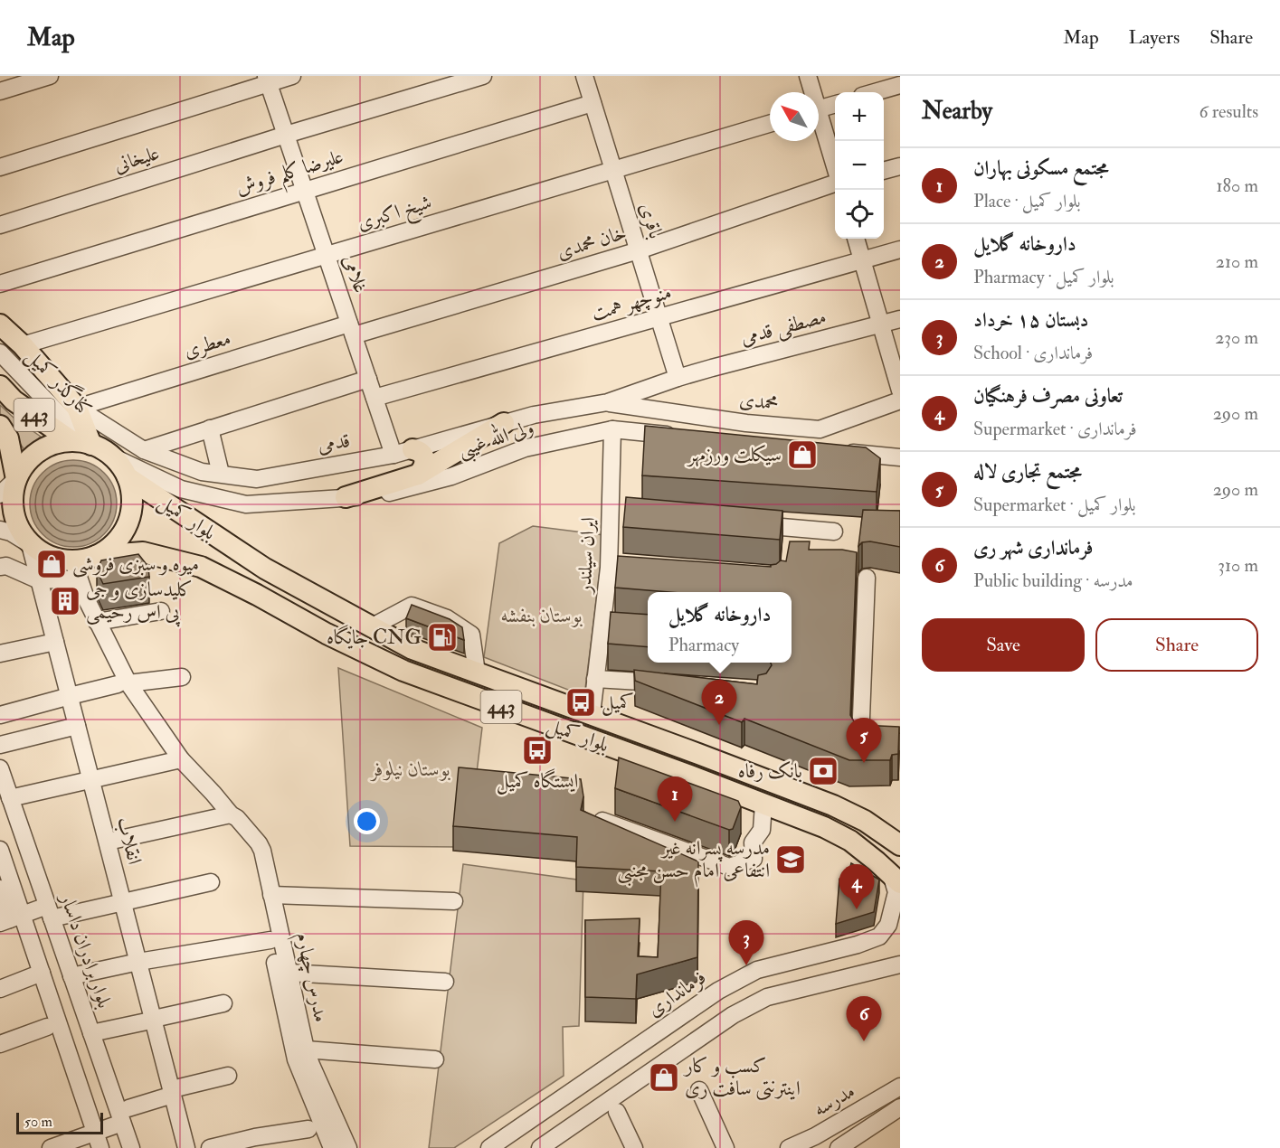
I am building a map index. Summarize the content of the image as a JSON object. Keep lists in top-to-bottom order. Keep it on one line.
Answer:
{"streets":{"main road":["443","بلوار کمیل"],"street":["علیخانی","علیرضا کلم فروش","شیخ اکبری","باقری","خان محمدی","غلامی","منوچهر همت","مصطفی قدمی","معطری","کنارگذر کمیل","محمدی","ولی الله غیبی","قدمی","ایران سیلندر","انقلاب","بلوار برادران داسار","مدرس چهارم","فرمانداری","مدرسه"]},"crossings":[["علیخانی","غلامی"],["علیرضا کلم فروش","باقری"],["علیرضا کلم فروش","غلامی"],["شیخ اکبری","باقری"],["شیخ اکبری","غلامی"],["باقری","خان محمدی"],["باقری","منوچهر همت"],["باقری","مصطفی قدمی"],["خان محمدی","غلامی"],["خان محمدی","معطری"],["غلامی","منوچهر همت"],["غلامی","معطری"],["غلامی","قدمی"],["مصطفی قدمی","محمدی"],["مصطفی قدمی","قدمی"],["معطری","قدمی"],["کنارگذر کمیل","443"],["کنارگذر کمیل","ولی الله غیبی"],["کنارگذر کمیل","بلوار کمیل"],["کنارگذر کمیل","انقلاب"],["کنارگذر کمیل","مدرس چهارم"],["محمدی","قدمی"],["443","ولی الله غیبی"],["443","بلوار کمیل"],["443","انقلاب"],["443","مدرس چهارم"],["ولی الله غیبی","بلوار کمیل"],["ولی الله غیبی","ایران سیلندر"],["ولی الله غیبی","انقلاب"],["ولی الله غیبی","مدرس چهارم"],["بلوار کمیل","ایران سیلندر"],["بلوار کمیل","انقلاب"],["بلوار کمیل","مدرس چهارم"],["بلوار کمیل","فرمانداری"],["انقلاب","مدرس چهارم"]],"parks":["بوستان بنفشه","بوستان نیلوفر"],"places":{"shop":["سیکلت ورزمهر","میوه و سبزی فروشی","کسب و کار اینترنتی سافت ری"],"building":["کلیدسازی و جی پی اس رحیمی"],"fuel station":["جایگاه CNG"],"bus stop":["کمیل","ایستگاه کمیل"],"bank":["بانک رفاه"],"school or university":["مدرسه پسرانه غیر انتفاعی امام حسن مجنبی"]},"scale_bar":"50 m","north":"top left","page":{"header":"Map","nav":["Map","Layers","Share"],"heading":["Nearby","6 results"],"map_buttons":["+","−"],"list":[{"mark":"1","name":"مجتمع مسکونی بهاران","note":"Place · بلوار کمیل","value":"180 m"},{"mark":"2","name":"داروخانه گلایل","note":"Pharmacy · بلوار کمیل","value":"210 m"},{"mark":"3","name":"دبستان ۱۵ خرداد","note":"School · فرمانداری","value":"230 m"},{"mark":"4","name":"تعاونی مصرف فرهنگیان","note":"Supermarket · فرمانداری","value":"290 m"},{"mark":"5","name":"مجتمع تجاری لاله","note":"Supermarket · بلوار کمیل","value":"290 m"},{"mark":"6","name":"فرمانداری شهر ری","note":"Public building · مدرسه","value":"310 m"}],"popup":["داروخانه گلایل","Pharmacy"],"buttons":["Save","Share"],"pins":["2","5","1","4","3","6"],"scale":"50 m"}}
